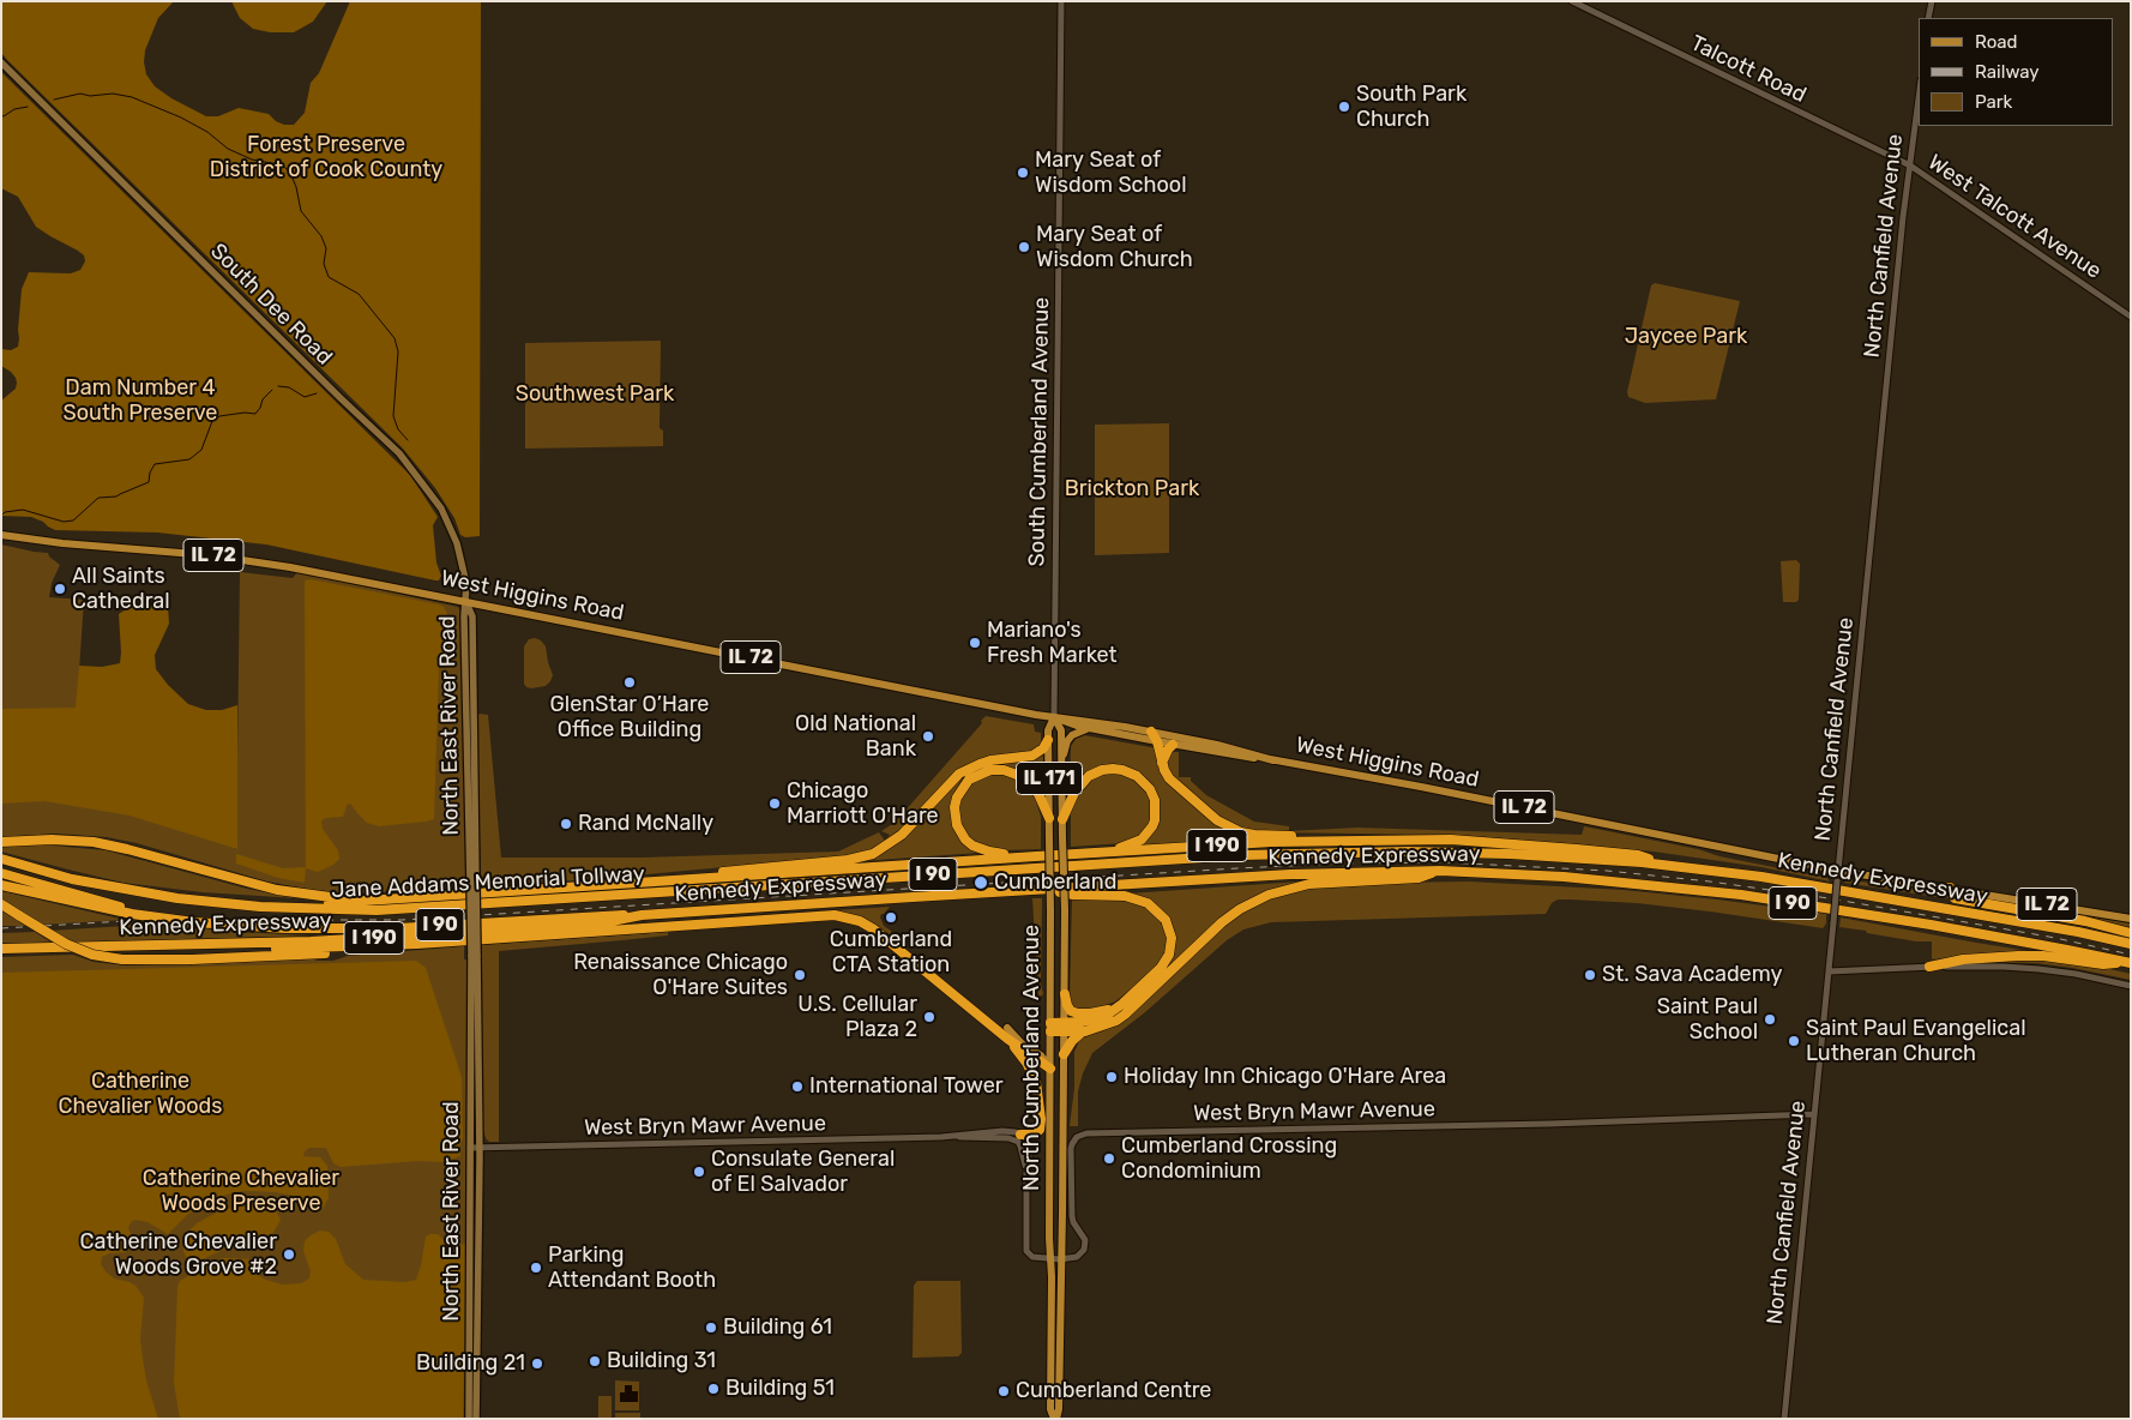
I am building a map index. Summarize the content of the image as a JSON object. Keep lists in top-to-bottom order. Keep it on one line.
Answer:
{"streets":{"highway":["I 190","Kennedy Expressway","I 90","Jane Addams Memorial Tollway"],"main road":["North Canfield Avenue","South Dee Road","IL 72","West Higgins Road","North East River Road","IL 171","North Cumberland Avenue"],"street":["Talcott Road","West Talcott Avenue","South Cumberland Avenue","West Bryn Mawr Avenue"]},"crossings":[["Talcott Road","West Talcott Avenue"],["Talcott Road","North Canfield Avenue"],["West Talcott Avenue","North Canfield Avenue"],["North Canfield Avenue","West Higgins Road"],["North Canfield Avenue","West Bryn Mawr Avenue"],["South Dee Road","West Higgins Road"],["South Dee Road","North East River Road"],["South Cumberland Avenue","West Higgins Road"],["South Cumberland Avenue","North Cumberland Avenue"],["West Higgins Road","North East River Road"],["West Higgins Road","North Cumberland Avenue"],["North East River Road","West Bryn Mawr Avenue"],["I 190","Kennedy Expressway"],["I 190","Jane Addams Memorial Tollway"],["Kennedy Expressway","Jane Addams Memorial Tollway"],["North Cumberland Avenue","West Bryn Mawr Avenue"]],"parks":["Forest Preserve District of Cook County","Jaycee Park","Dam Number 4 South Preserve","Southwest Park","Brickton Park","Catherine Chevalier Woods","Catherine Chevalier Woods Preserve"],"places":["South Park Church","Mary Seat of Wisdom School","Mary Seat of Wisdom Church","All Saints Cathedral","Mariano's Fresh Market","GlenStar O’Hare Office Building","Old National Bank","Chicago Marriott O'Hare","Rand McNally","Cumberland","Cumberland CTA Station","Renaissance Chicago O'Hare Suites","St. Sava Academy","U.S. Cellular Plaza 2","Saint Paul School","Saint Paul Evangelical Lutheran Church","Holiday Inn Chicago O'Hare Area","International Tower","Cumberland Crossing Condominium","Consulate General of El Salvador","Catherine Chevalier Woods Grove #2","Parking Attendant Booth","Building 61","Building 31","Building 21","Building 51","Cumberland Centre"],"legend":["Road","Railway","Park"]}
